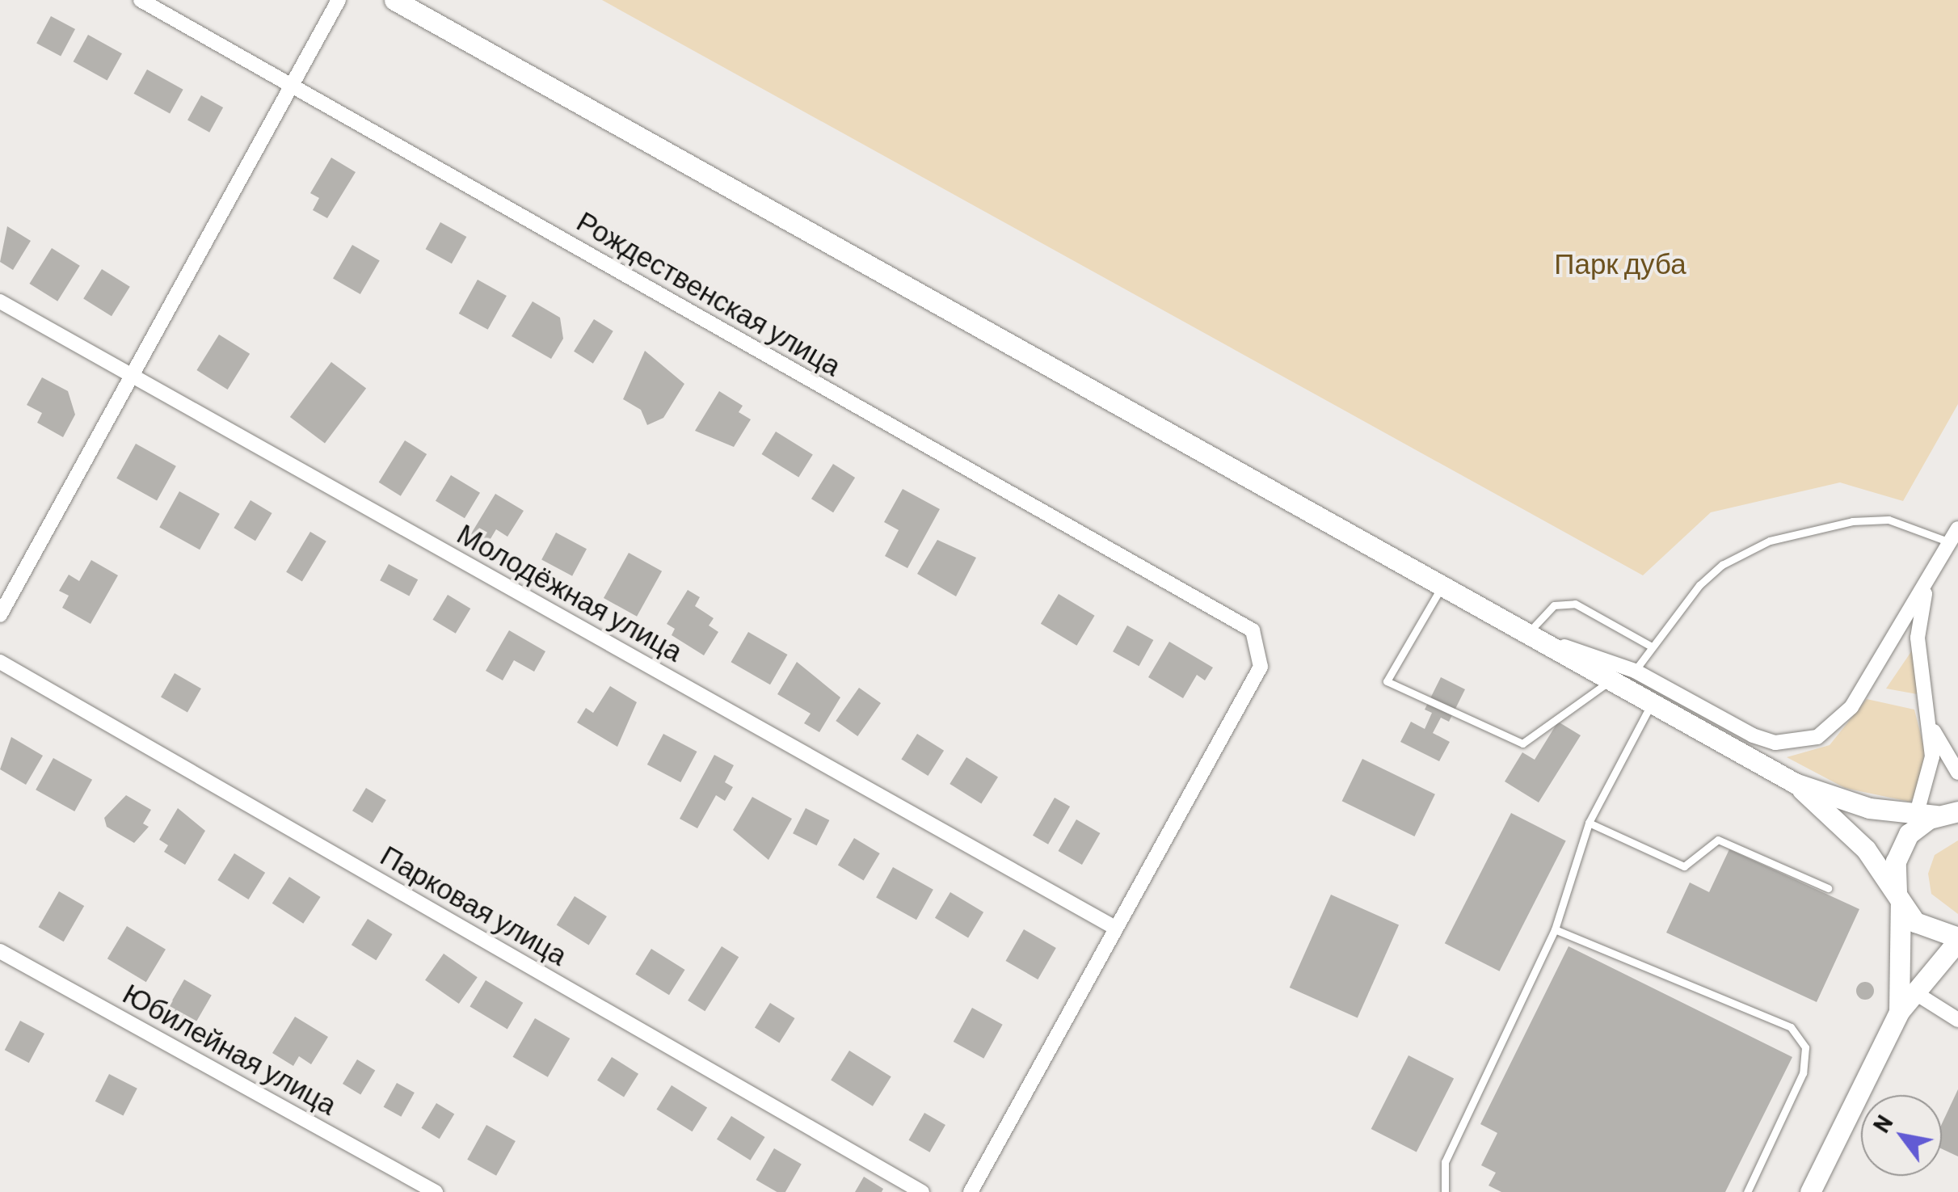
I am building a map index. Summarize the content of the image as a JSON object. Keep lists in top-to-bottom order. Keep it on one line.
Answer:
{"streets":{"street":["Рождественская улица","Молодёжная улица","Парковая улица","Юбилейная улица"]},"crossings":[["Рождественская улица","Молодёжная улица"]],"parks":["Парк дуба"],"north":"top left"}
